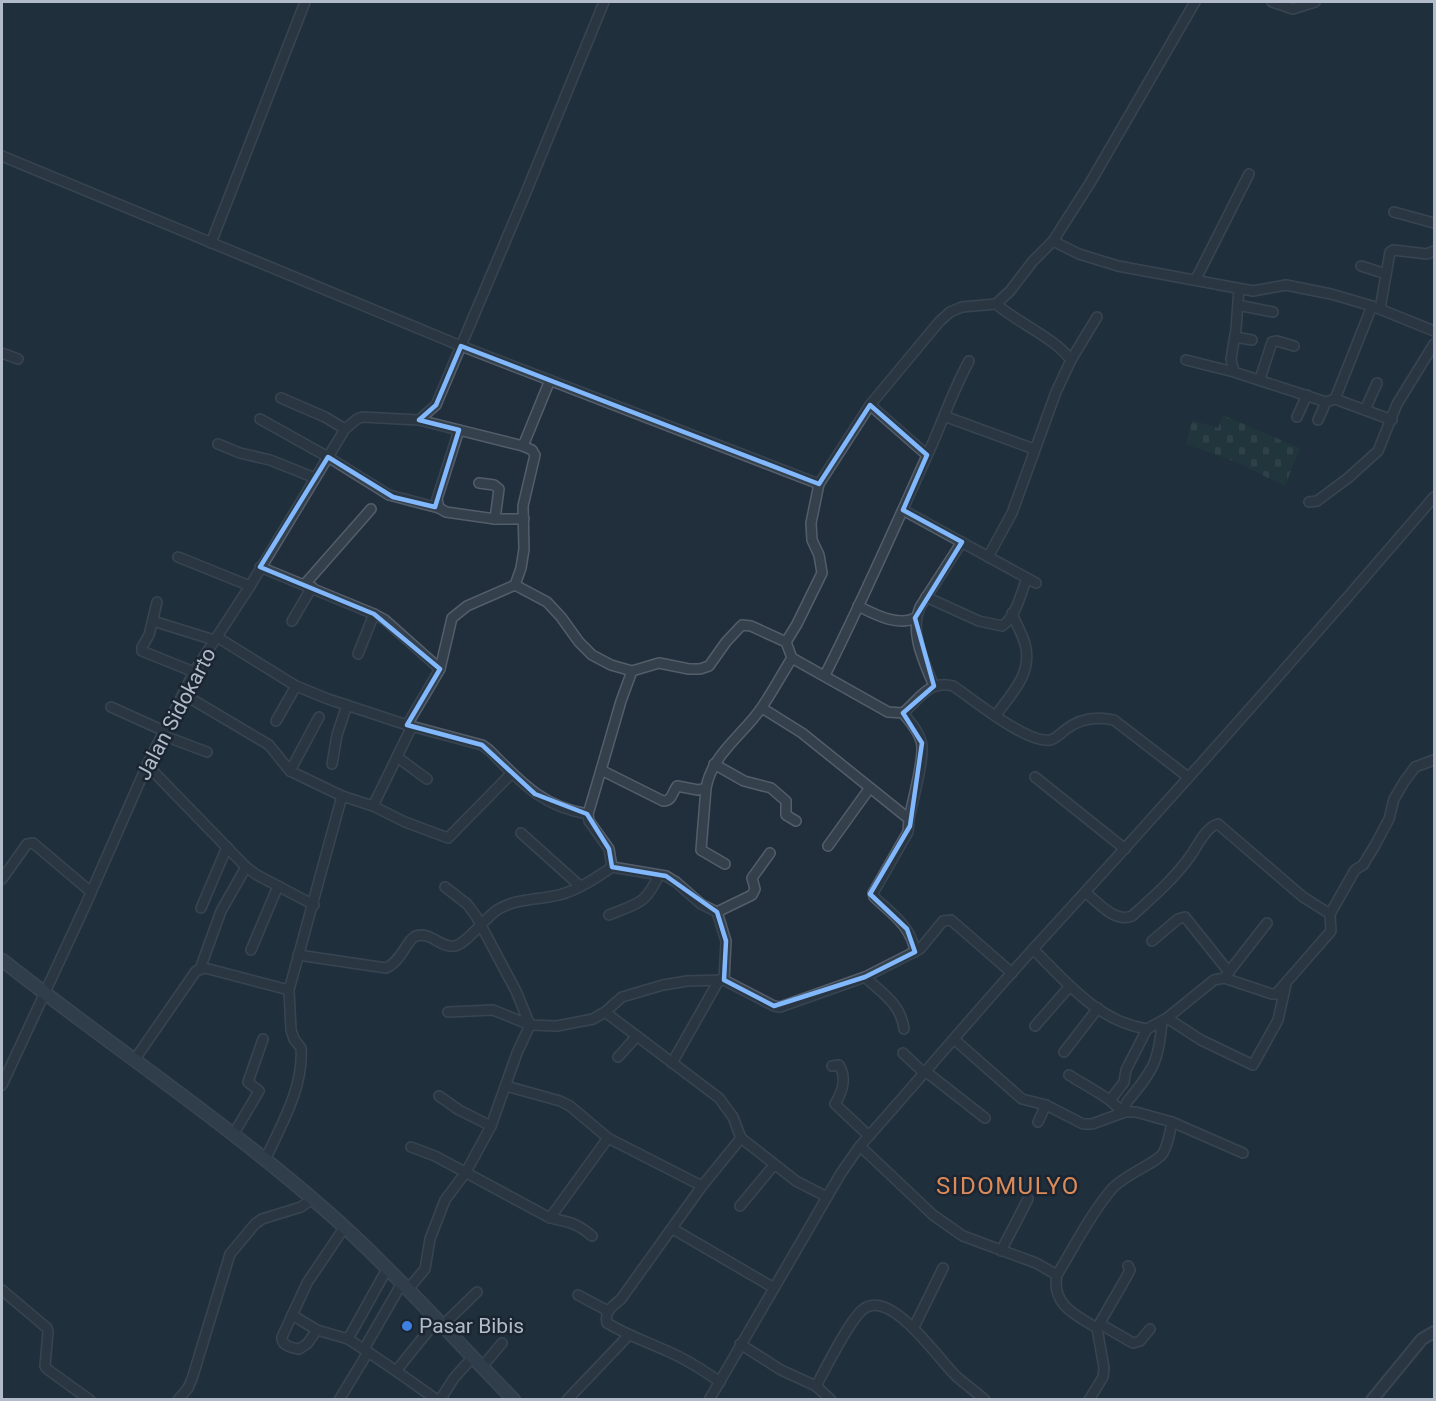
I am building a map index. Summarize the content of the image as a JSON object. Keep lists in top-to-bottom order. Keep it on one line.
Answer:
{"streets":{"street":["Jalan Sidokarto"]},"districts":["SIDOMULYO"],"places":["Pasar Bibis"]}
